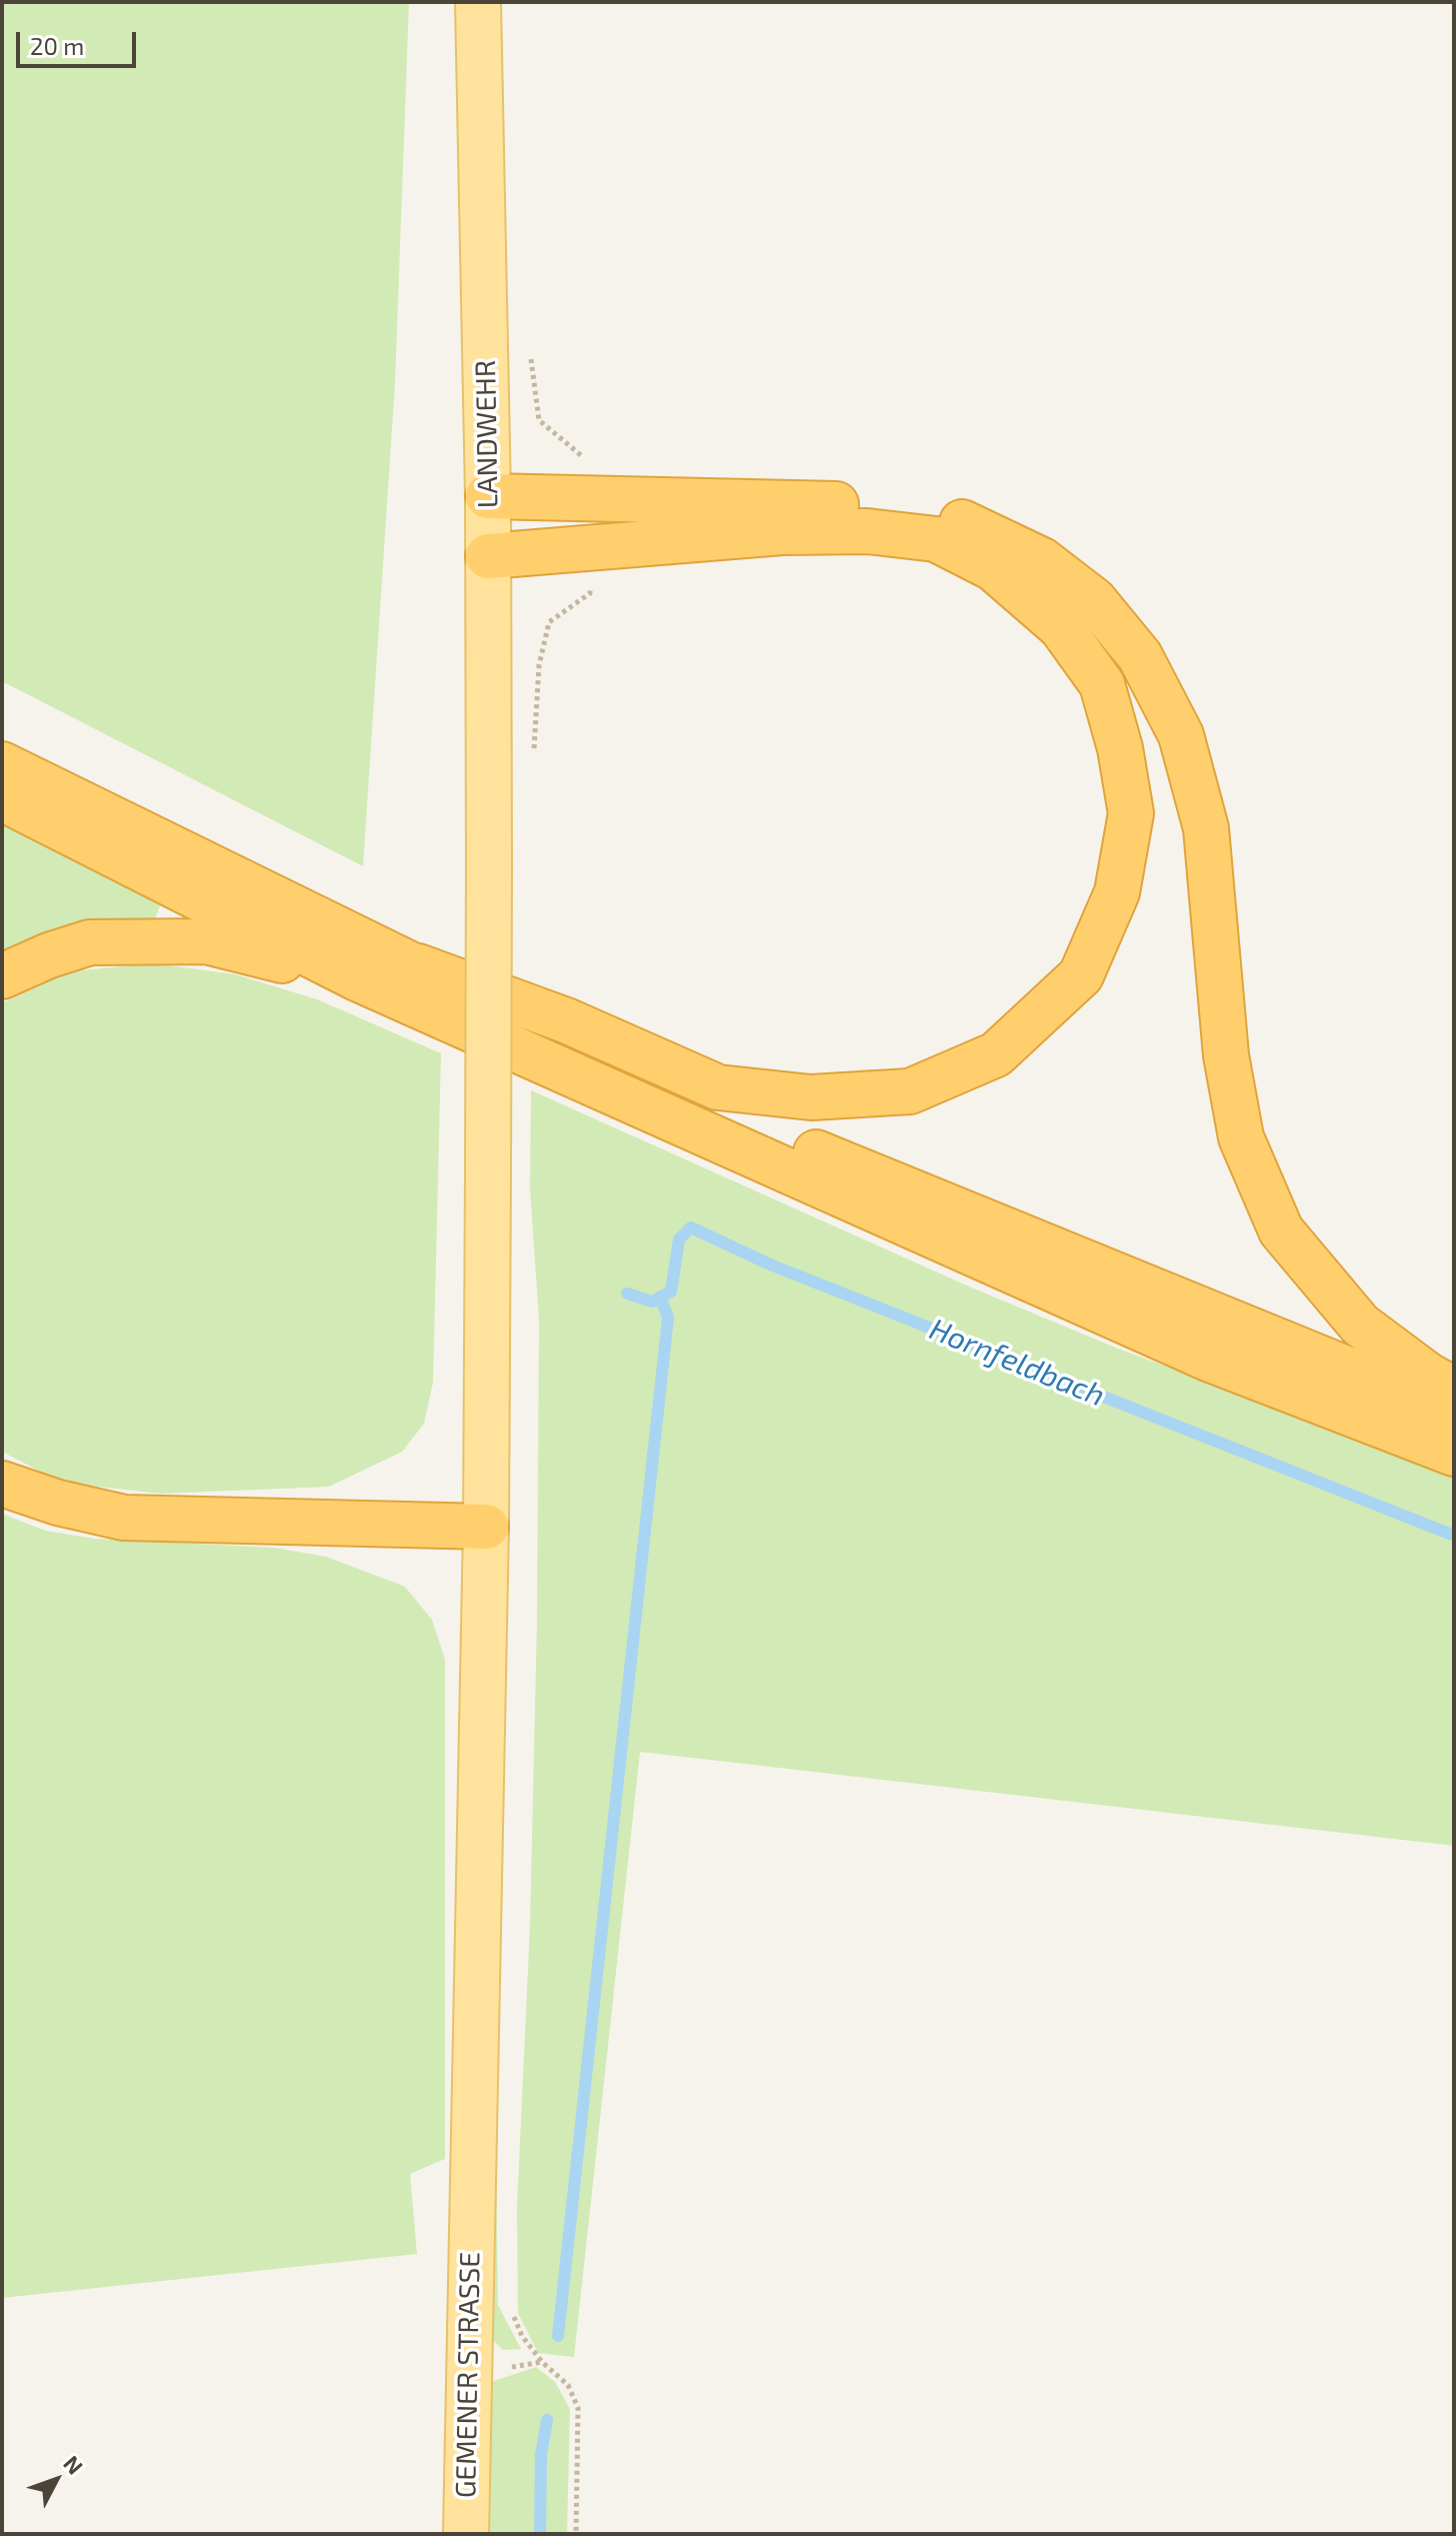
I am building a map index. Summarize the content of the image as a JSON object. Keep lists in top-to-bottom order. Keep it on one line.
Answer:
{"streets":{"main road":["LANDWEHR","GEMENER STRASSE"]},"crossings":[["LANDWEHR","GEMENER STRASSE"]],"water":["Hornfeldbach"],"scale_bar":"20 m","north":"top right"}
